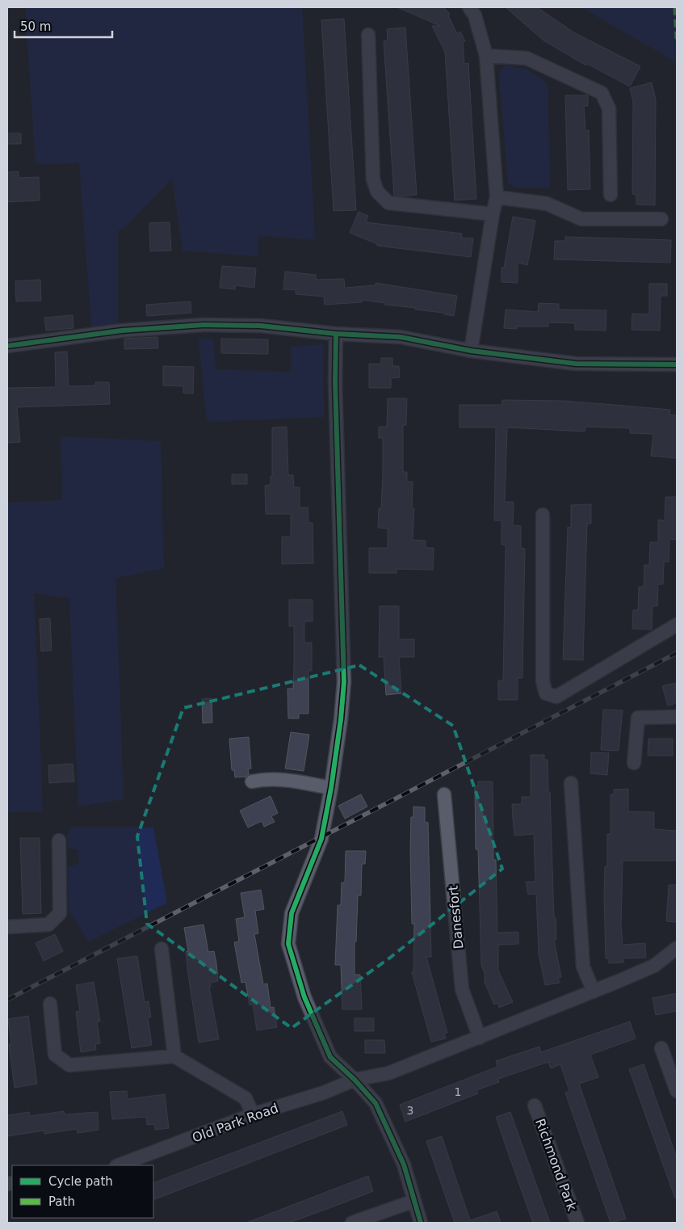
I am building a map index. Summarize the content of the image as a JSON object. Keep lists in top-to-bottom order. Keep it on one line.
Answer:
{"streets":{"street":["Danesfort","Old Park Road","Richmond Park"]},"house_numbers":["1","3"],"legend":["Cycle path","Path"],"scale_bar":"50 m"}
